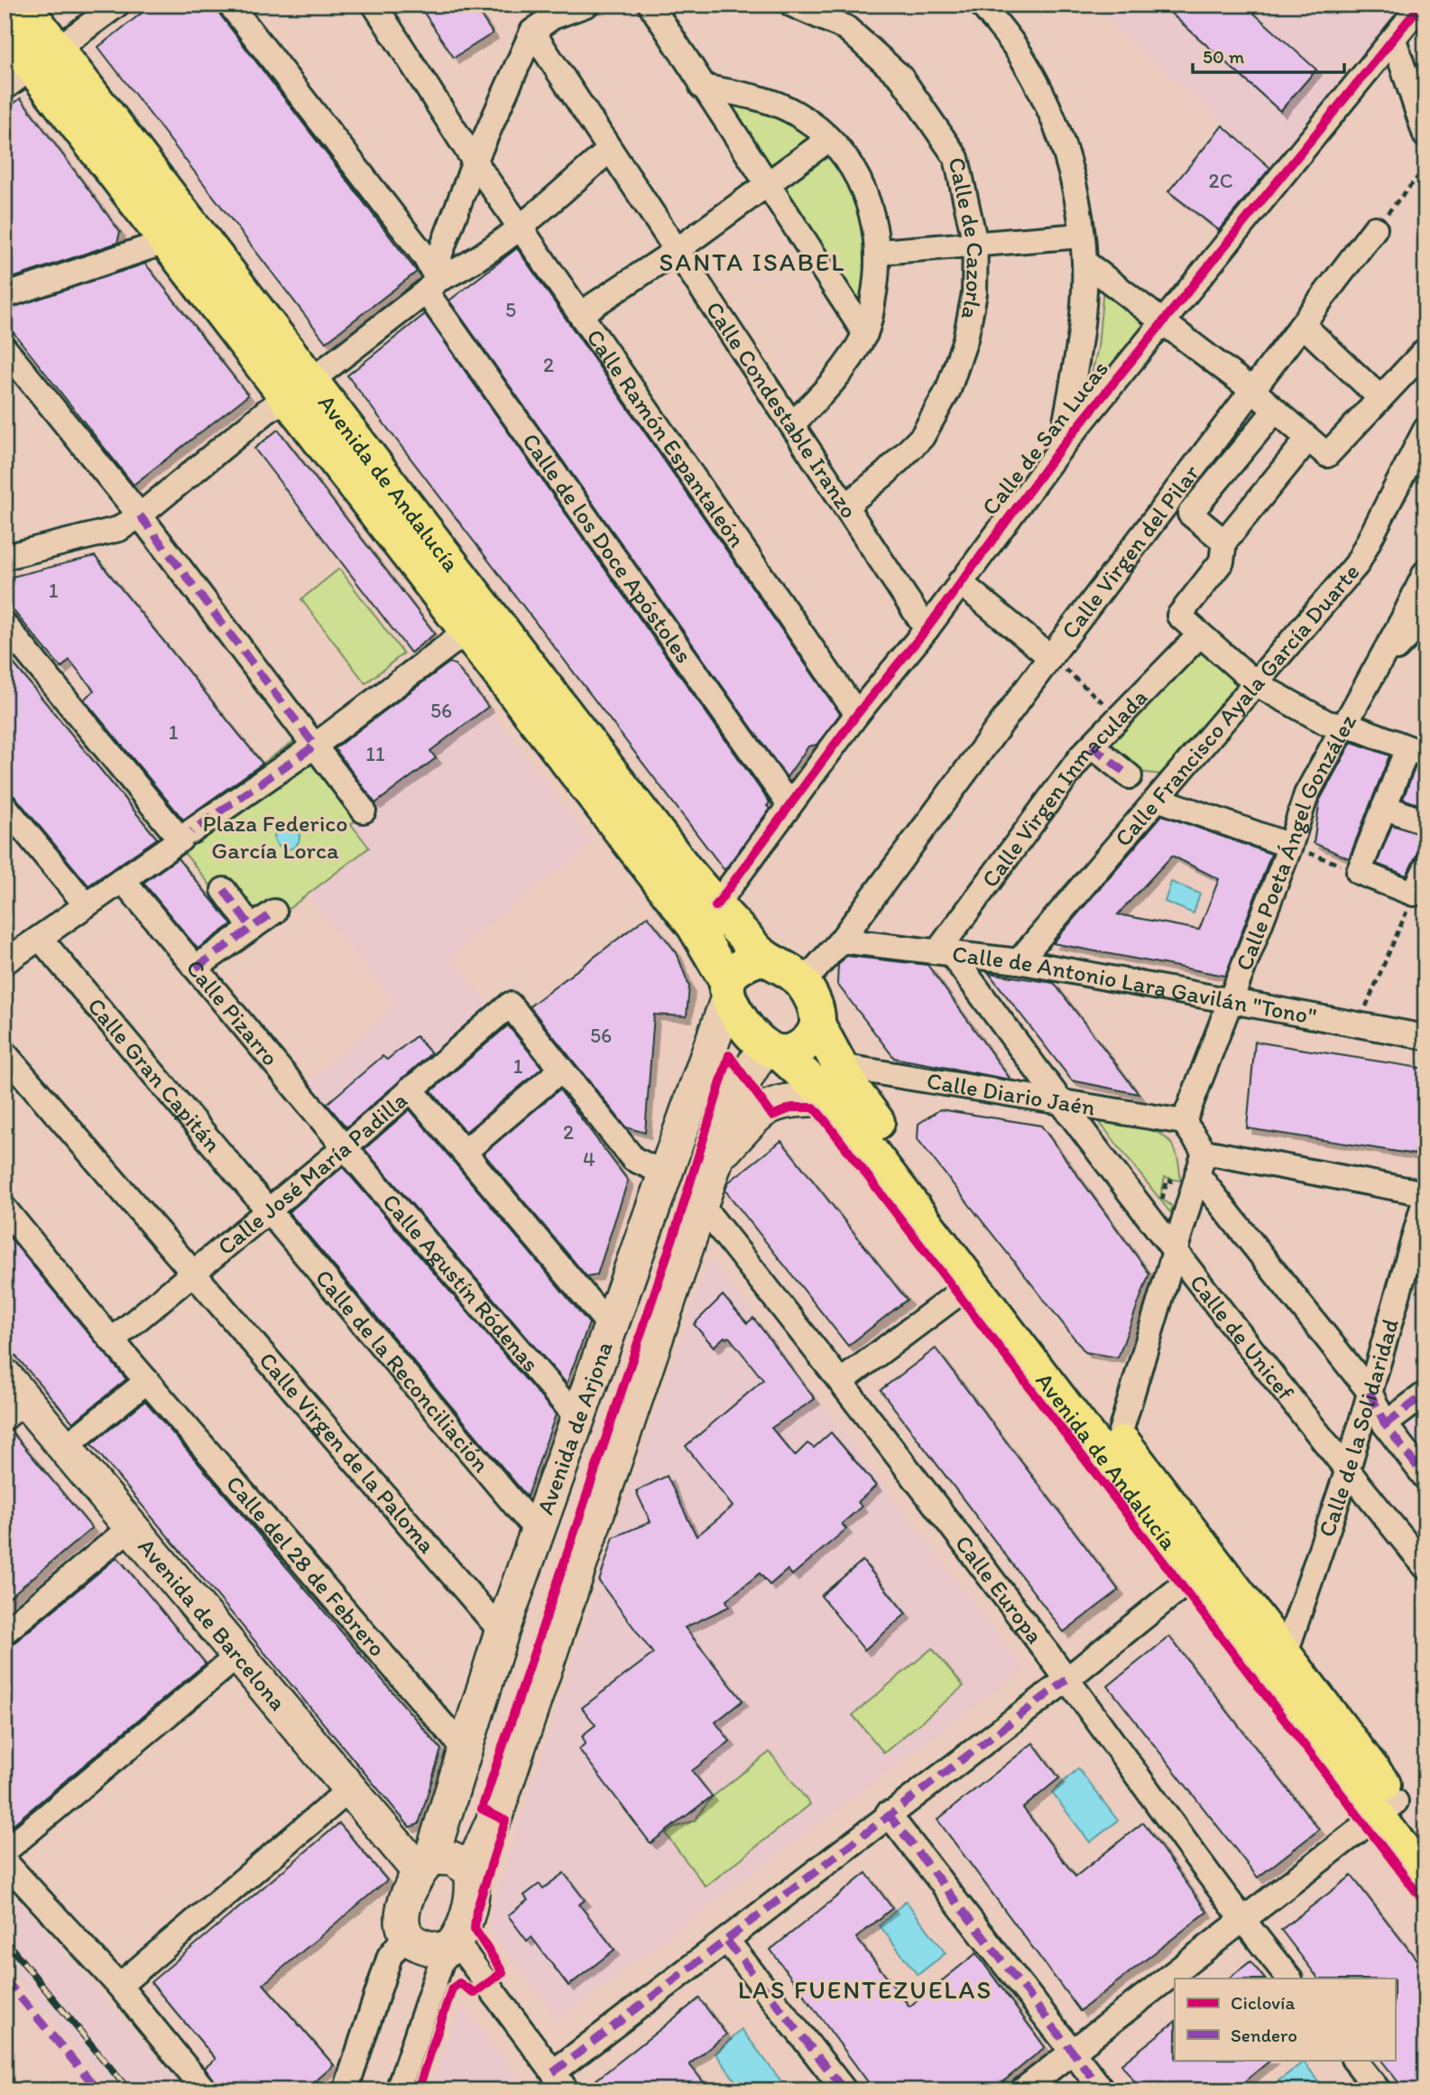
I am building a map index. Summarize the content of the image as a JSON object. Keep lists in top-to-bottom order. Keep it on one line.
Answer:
{"streets":{"main road":["Avenida de Andalucía"],"street":["Calle de Cazorla","Calle Condestable Iranzo","Calle Ramón Espantaleón","Calle de San Lucas","Calle de los Doce Apóstoles","Calle Virgen del Pilar","Calle Francisco Ayala García Duarte","Calle Virgen Inmaculada","Calle Poeta Ángel González","Calle de Antonio Lara Gavilán \"Tono\"","Calle Pizarro","Calle Gran Capitán","Calle Diario Jaén","Calle José María Padilla","Calle Agustín Ródenas","Calle de Unicef","Calle de la Reconciliación","Calle de la Solidaridad","Avenida de Arjona","Calle Virgen de la Paloma","Calle del 28 de Febrero","Calle Europa","Avenida de Barcelona"]},"crossings":[["Calle de Cazorla","Calle Condestable Iranzo"],["Calle Condestable Iranzo","Calle de San Lucas"],["Calle Ramón Espantaleón","Calle de San Lucas"],["Calle de San Lucas","Avenida de Andalucía"],["Calle de San Lucas","Calle de los Doce Apóstoles"],["Avenida de Andalucía","Calle Virgen del Pilar"],["Avenida de Andalucía","Calle Diario Jaén"],["Avenida de Andalucía","Calle de la Solidaridad"],["Avenida de Andalucía","Avenida de Arjona"],["Calle Virgen del Pilar","Calle de Antonio Lara Gavilán \"Tono\""],["Calle Virgen del Pilar","Avenida de Arjona"],["Calle Francisco Ayala García Duarte","Calle de Antonio Lara Gavilán \"Tono\""],["Calle Virgen Inmaculada","Calle de Antonio Lara Gavilán \"Tono\""],["Calle Virgen Inmaculada","Calle de Unicef"],["Calle Poeta Ángel González","Calle de Antonio Lara Gavilán \"Tono\""],["Calle Poeta Ángel González","Calle Diario Jaén"],["Calle de Antonio Lara Gavilán \"Tono\"","Calle de Unicef"],["Calle Pizarro","Calle José María Padilla"],["Calle Pizarro","Calle Agustín Ródenas"],["Calle Gran Capitán","Calle José María Padilla"],["Calle Gran Capitán","Calle de la Reconciliación"],["Calle Diario Jaén","Calle de Unicef"],["Calle José María Padilla","Calle Agustín Ródenas"],["Calle José María Padilla","Calle de la Reconciliación"],["Calle José María Padilla","Calle Virgen de la Paloma"],["Calle José María Padilla","Calle del 28 de Febrero"],["Calle Agustín Ródenas","Avenida de Arjona"],["Calle de Unicef","Calle de la Solidaridad"],["Calle de la Reconciliación","Avenida de Arjona"],["Avenida de Arjona","Calle Virgen de la Paloma"],["Avenida de Arjona","Calle del 28 de Febrero"],["Avenida de Arjona","Calle Europa"],["Avenida de Arjona","Avenida de Barcelona"]],"districts":["SANTA ISABEL","LAS FUENTEZUELAS"],"parks":["Plaza Federico García Lorca"],"house_numbers":["2C","5","2","1","56","1","11","56","1","2","4"],"legend":["Ciclovía","Sendero"],"scale_bar":"50 m"}
